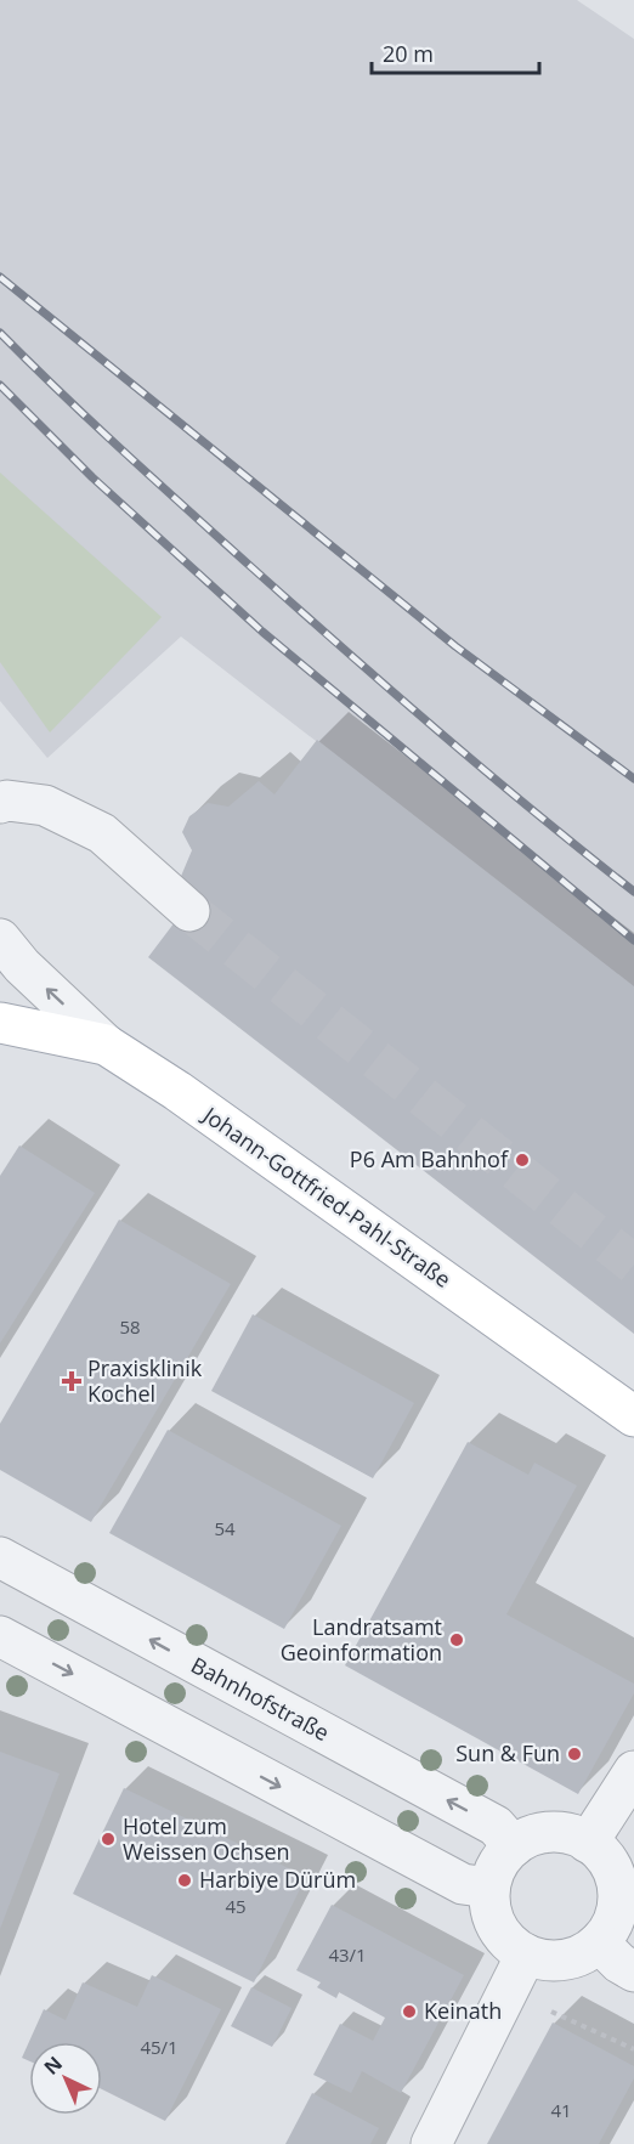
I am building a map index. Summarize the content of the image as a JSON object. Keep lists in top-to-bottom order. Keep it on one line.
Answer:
{"streets":{"main road":["Johann-Gottfried-Pahl-Straße"],"street":["Bahnhofstraße"]},"places":{"other":["P6 Am Bahnhof","Landratsamt Geoinformation","Sun & Fun","Hotel zum Weissen Ochsen","Harbiye Dürüm","Keinath"],"health":["Praxisklinik Kochel"]},"house_numbers":["58","54","45","43/1","45/1","41"],"scale_bar":"20 m","north":"top left"}
